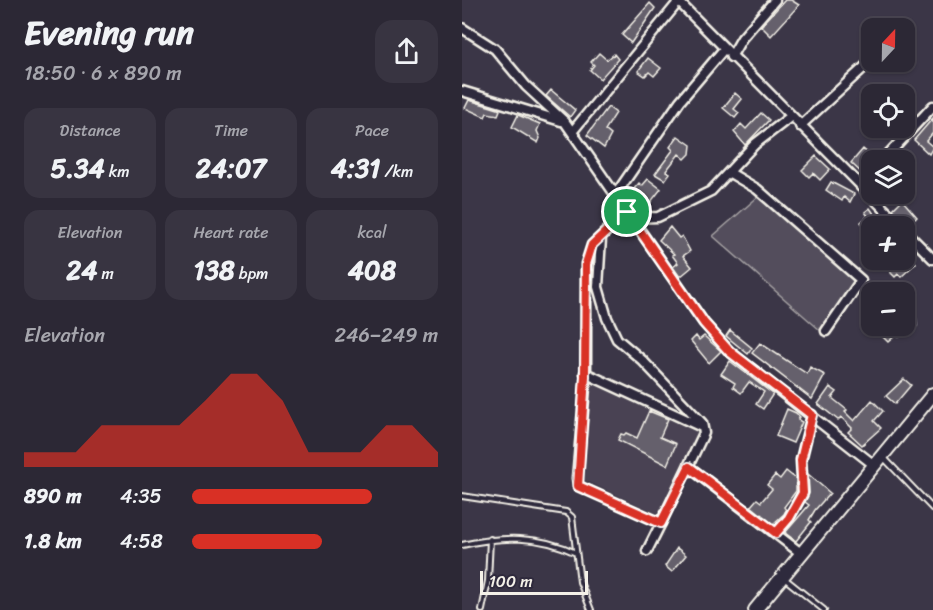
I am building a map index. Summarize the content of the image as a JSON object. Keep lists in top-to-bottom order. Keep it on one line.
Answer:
{"scale_bar":"100 m","north":"top","page":{"heading":["Evening run","18:50 · 6 × 890 m"],"map_buttons":["+","−"],"stats":[["Distance","5.34 km"],["Time","24:07"],["Pace","4:31 /km"],["Elevation","24 m"],["Heart rate","138 bpm"],["kcal","408"]],"chart":["Elevation","246–249 m"],"list":[{"name":"890 m","note":"4:35"},{"name":"1.8 km","note":"4:58"}],"scale":"100 m"}}
